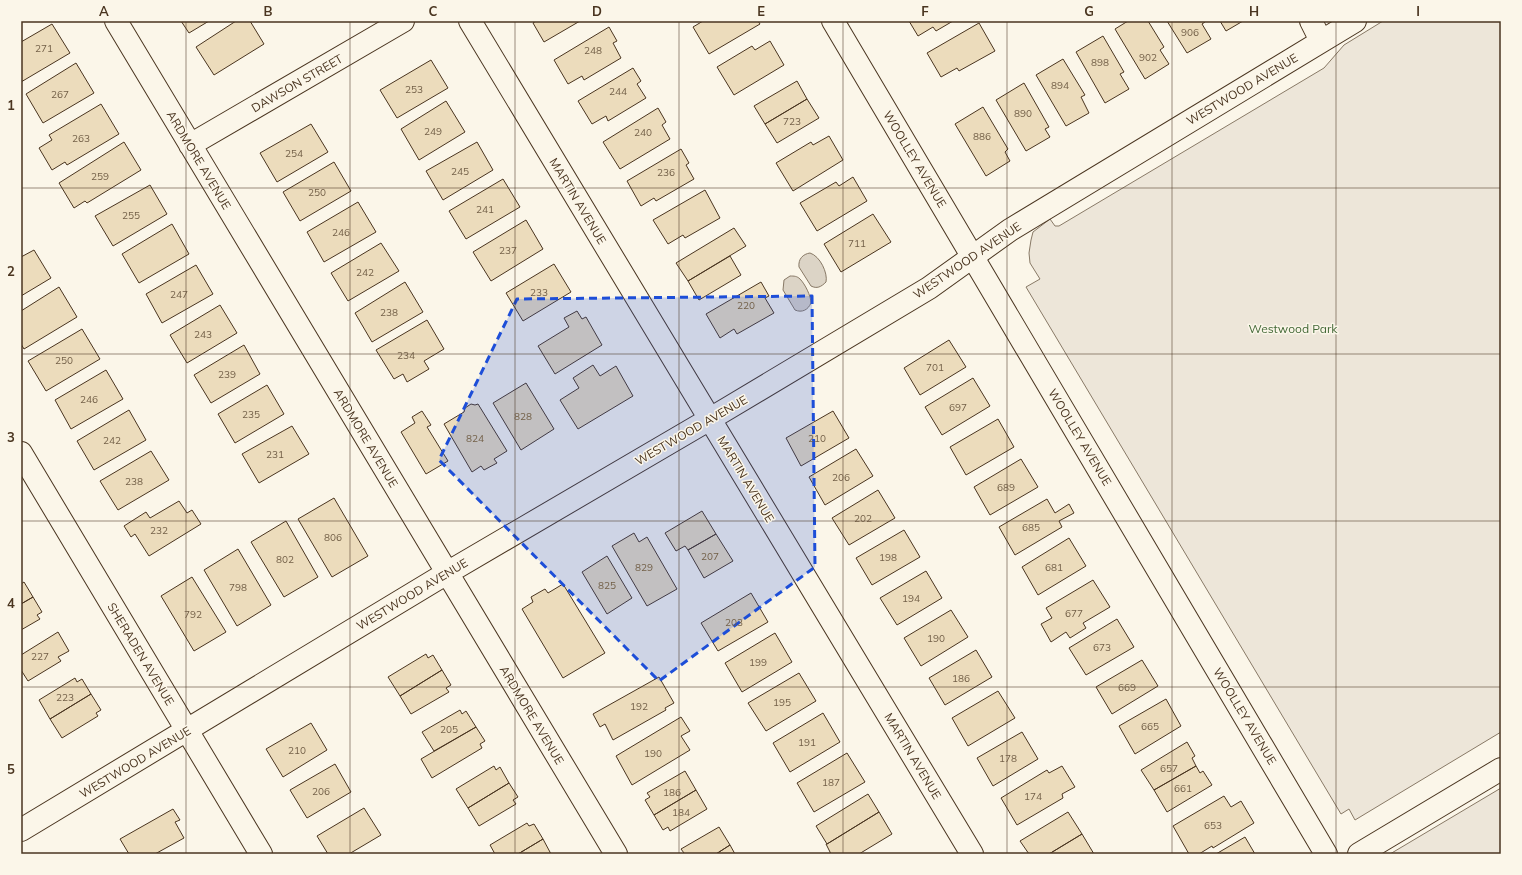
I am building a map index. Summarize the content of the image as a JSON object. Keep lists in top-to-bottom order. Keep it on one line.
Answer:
{"streets":{"street":["DAWSON STREET","WESTWOOD AVENUE","WOOLLEY AVENUE","ARDMORE AVENUE","MARTIN AVENUE","SHERADEN AVENUE"]},"crossings":[["DAWSON STREET","ARDMORE AVENUE"],["WESTWOOD AVENUE","WOOLLEY AVENUE"],["WESTWOOD AVENUE","ARDMORE AVENUE"],["WESTWOOD AVENUE","MARTIN AVENUE"],["WESTWOOD AVENUE","SHERADEN AVENUE"]],"parks":["Westwood Park"],"house_numbers":["906","271","248","902","898","894","253","244","267","890","723","249","240","886","263","254","245","236","259","250","241","255","246","711","237","242","233","247","220","238","243","234","250","701","239","246","697","235","828","824","210","242","231","206","238","689","202","685","232","806","207","198","802","829","681","825","798","194","677","792","203","190","673","227","199","186","669","223","195","192","665","205","191","210","190","178","657","187","661","206","186","174","184","653"],"grid":{"columns":["A","B","C","D","E","F","G","H","I"],"rows":["1","2","3","4","5"]}}
